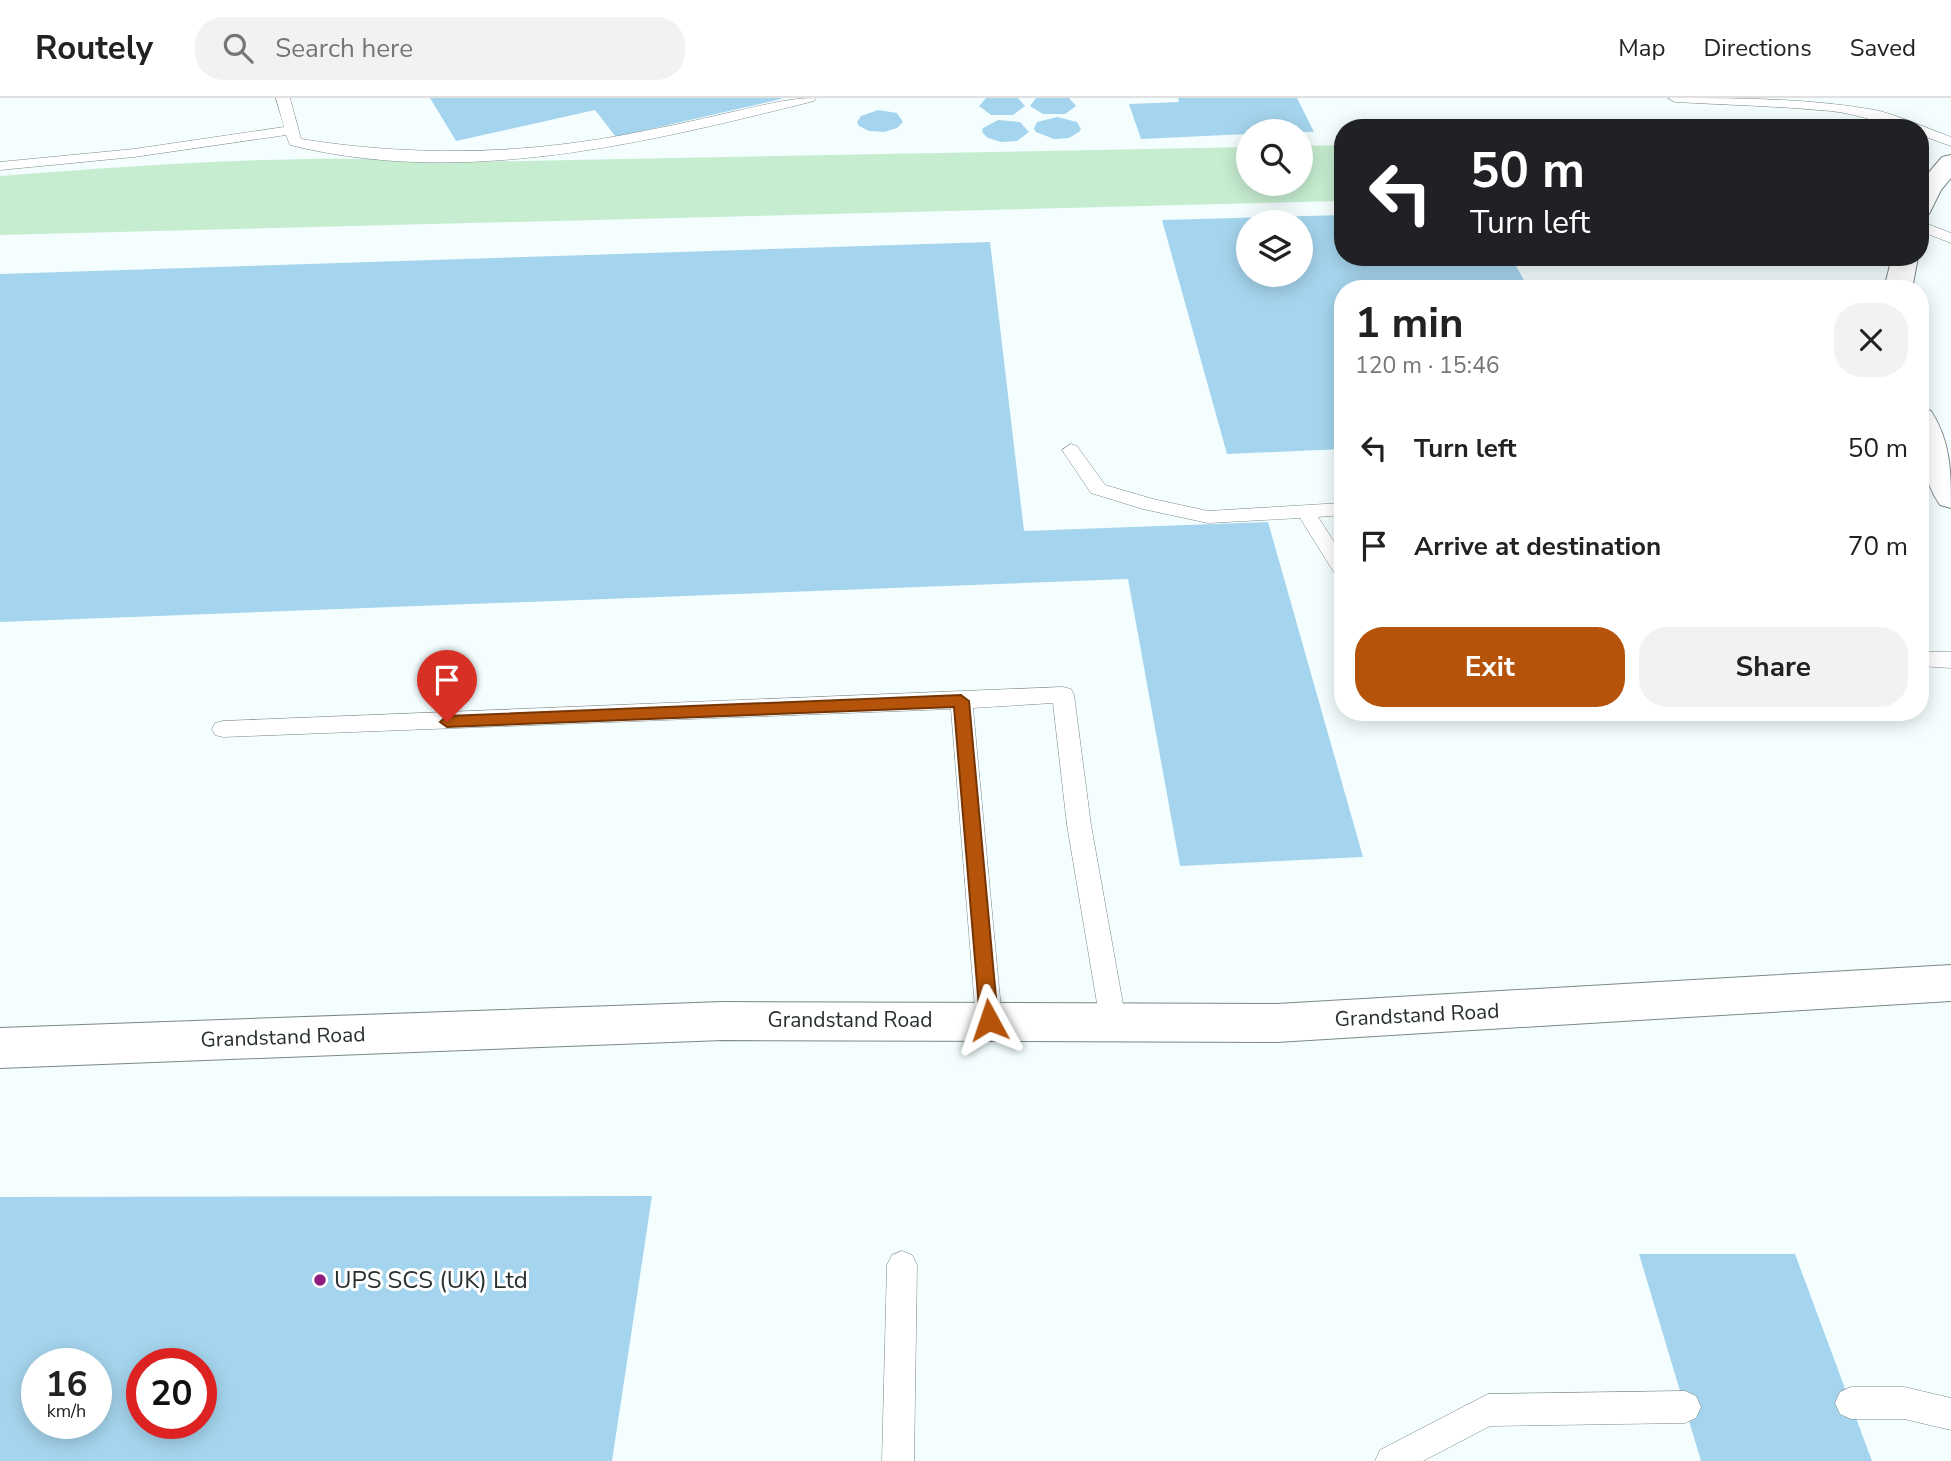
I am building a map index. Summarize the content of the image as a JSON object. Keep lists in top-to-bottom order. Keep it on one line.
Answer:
{"streets":{"street":["Grandstand Road"]},"places":["UPS SCS (UK) Ltd"],"page":{"header":"Routely","search":"Search here","nav":["Map","Directions","Saved"],"turn":["50 m","Turn left"],"heading":["1 min","120 m · 15:46"],"list":[{"name":"Turn left","value":"50 m"},{"name":"Arrive at destination","value":"70 m"}],"buttons":["Exit","Share"],"speed":"16 km/h","limit":"20"}}
